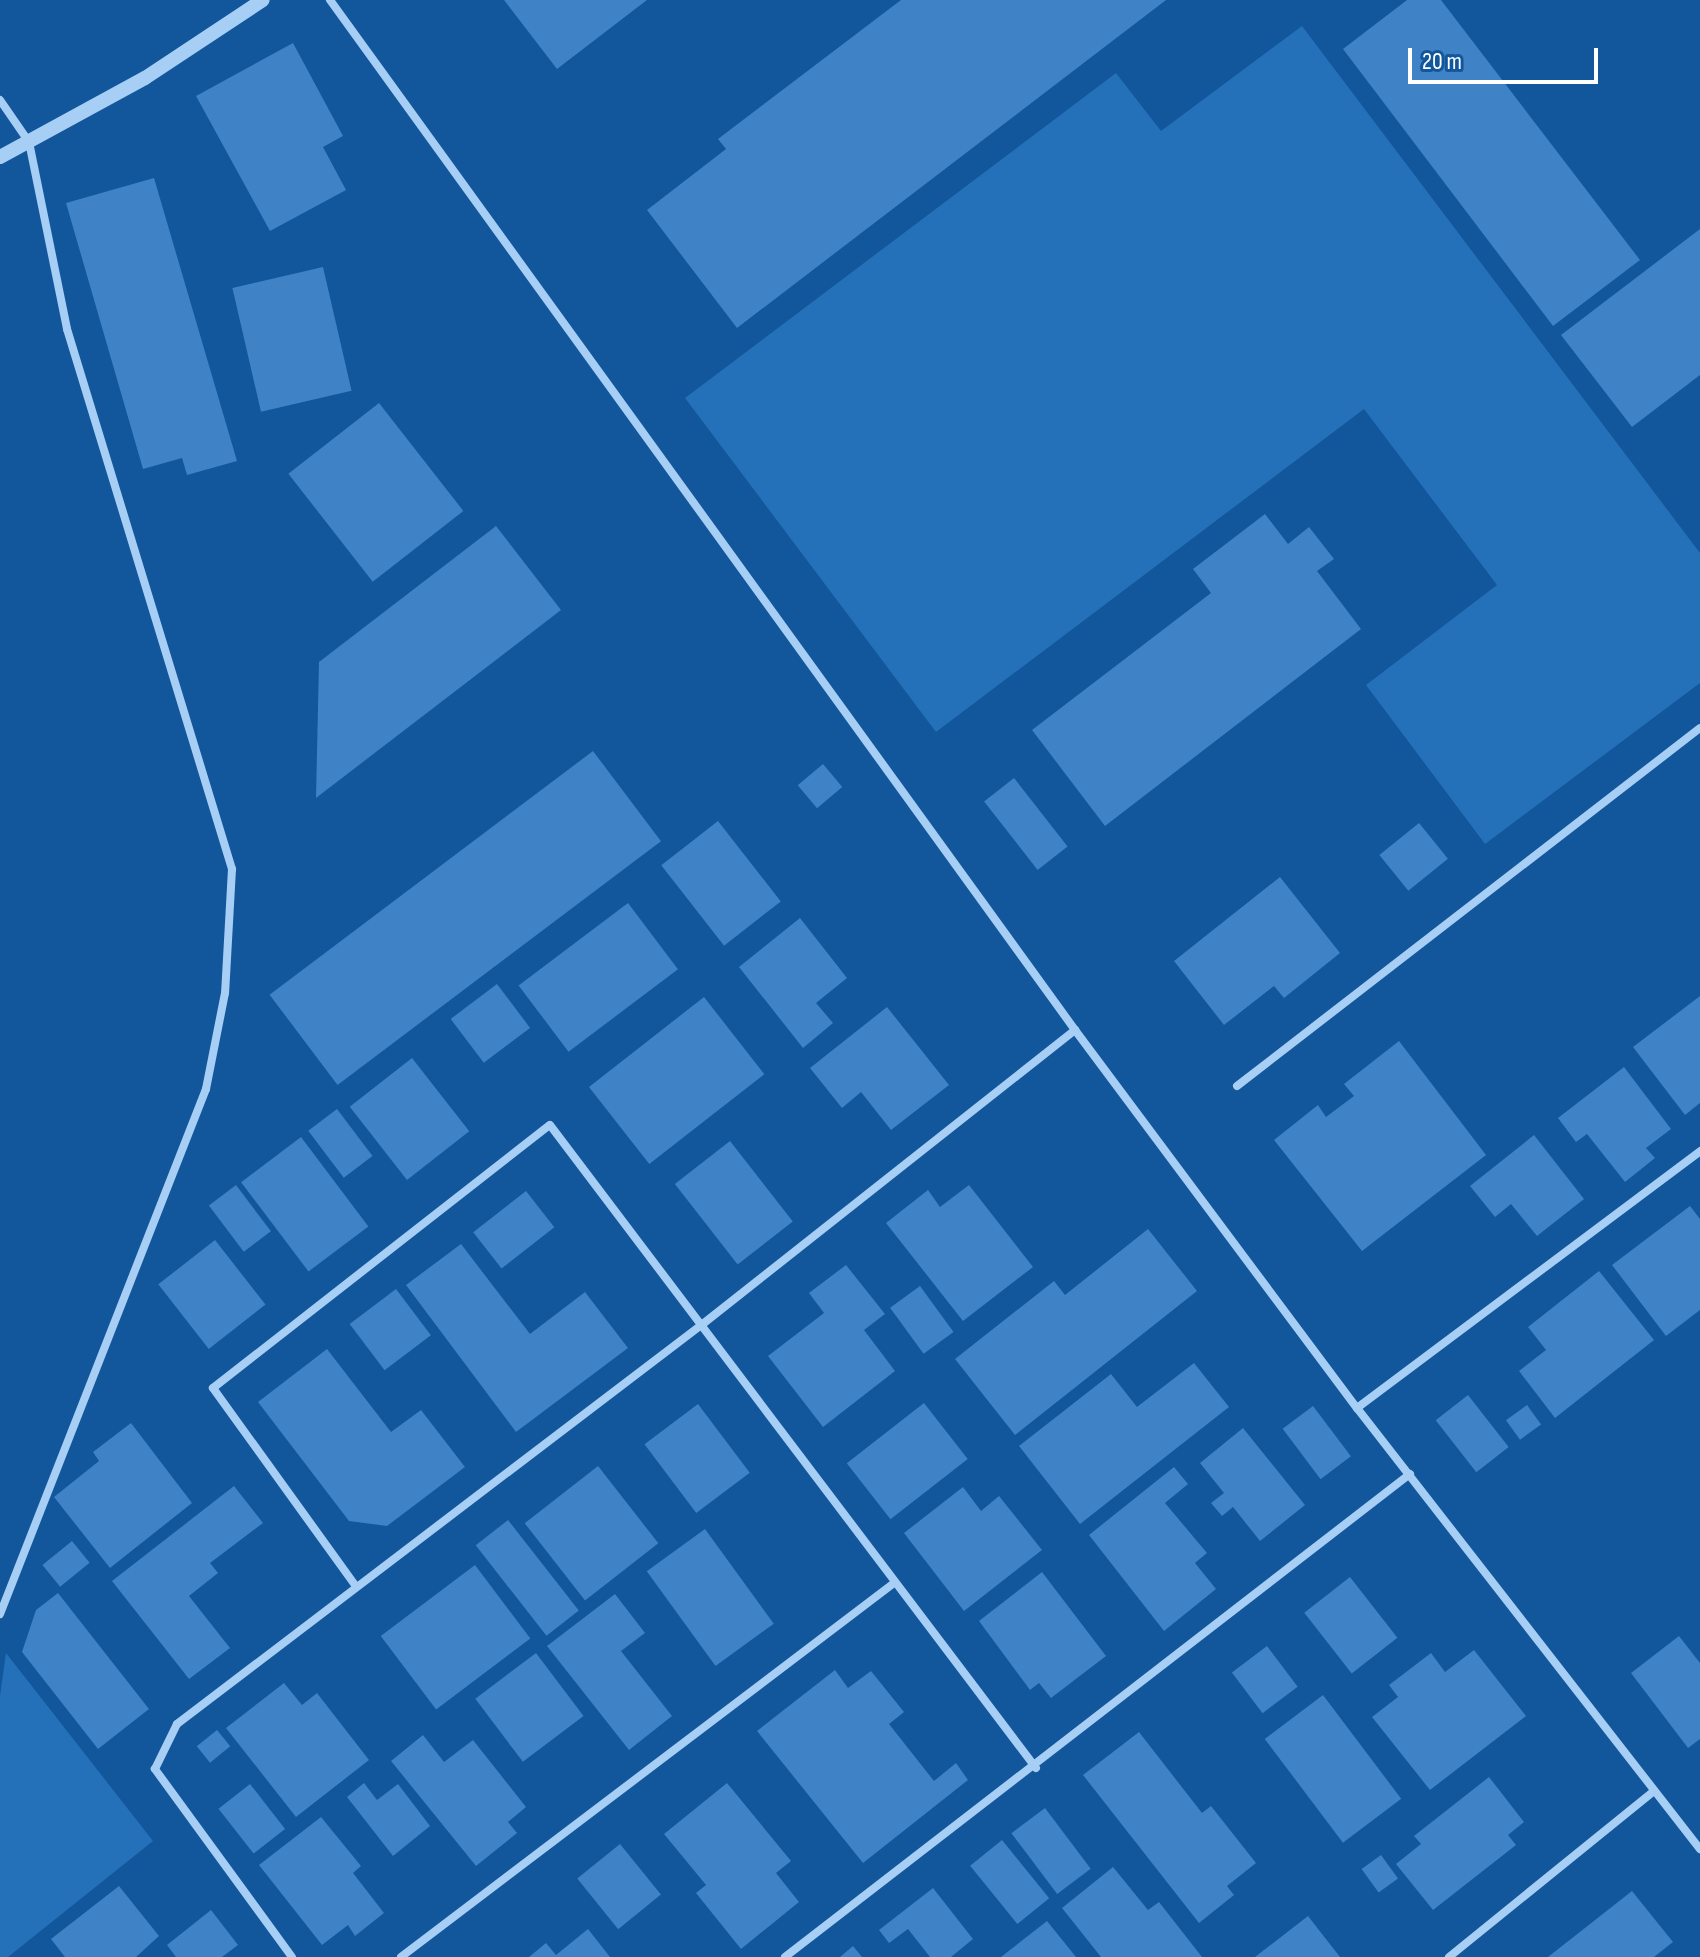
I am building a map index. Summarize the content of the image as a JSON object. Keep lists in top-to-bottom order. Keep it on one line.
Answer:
{"scale_bar":"20 m"}
